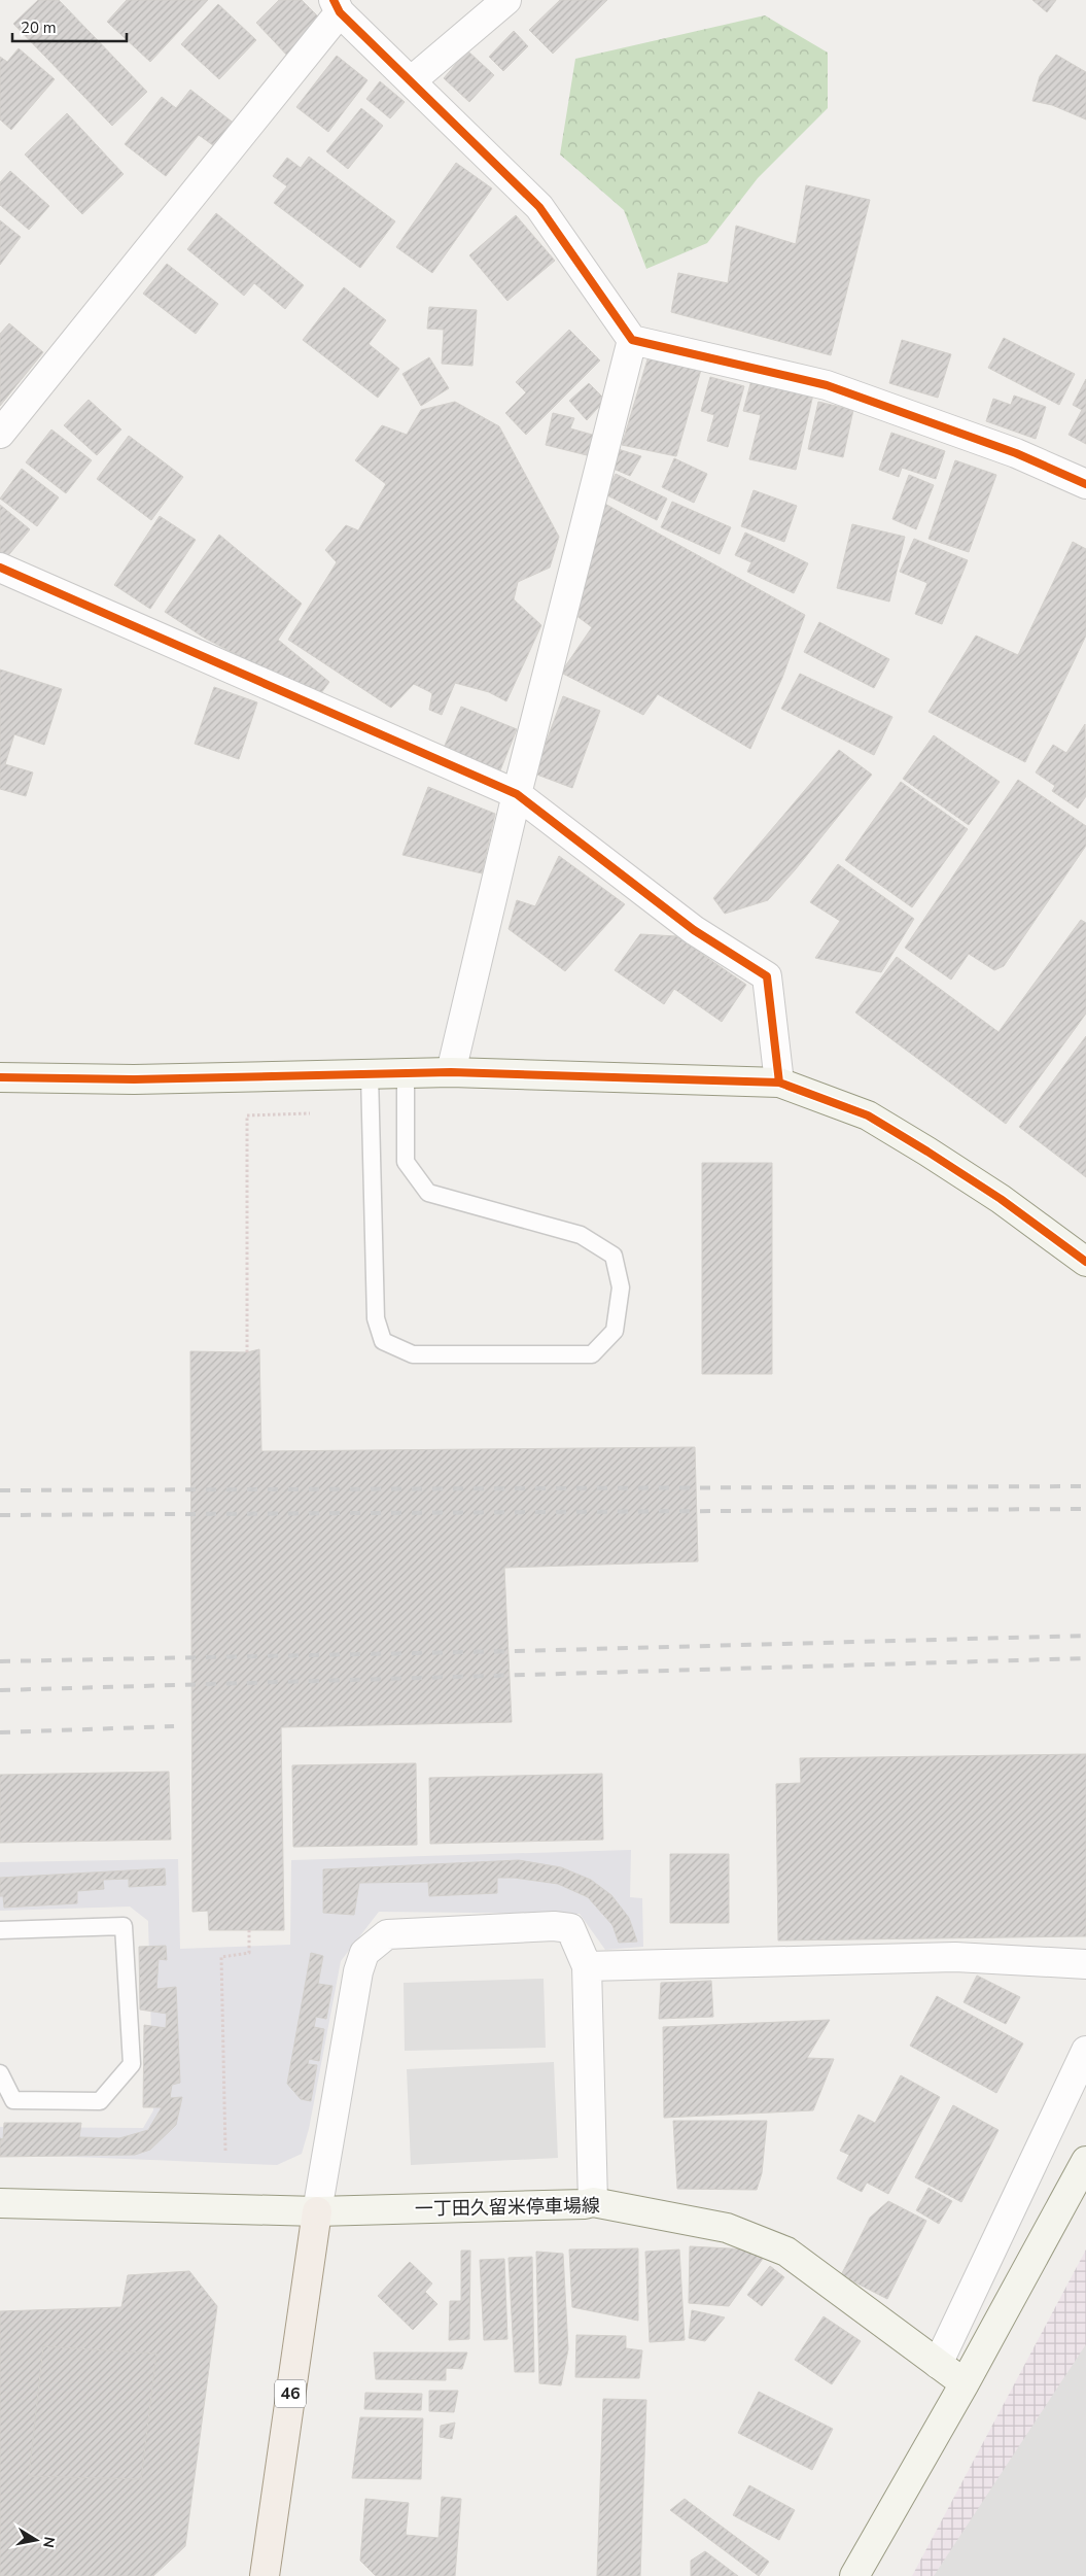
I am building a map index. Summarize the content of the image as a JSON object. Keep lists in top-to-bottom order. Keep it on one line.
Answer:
{"streets":{"main road":["46"],"street":["一丁田久留米停車場線"]},"crossings":[["一丁田久留米停車場線","46"]],"scale_bar":"20 m","north":"right"}
